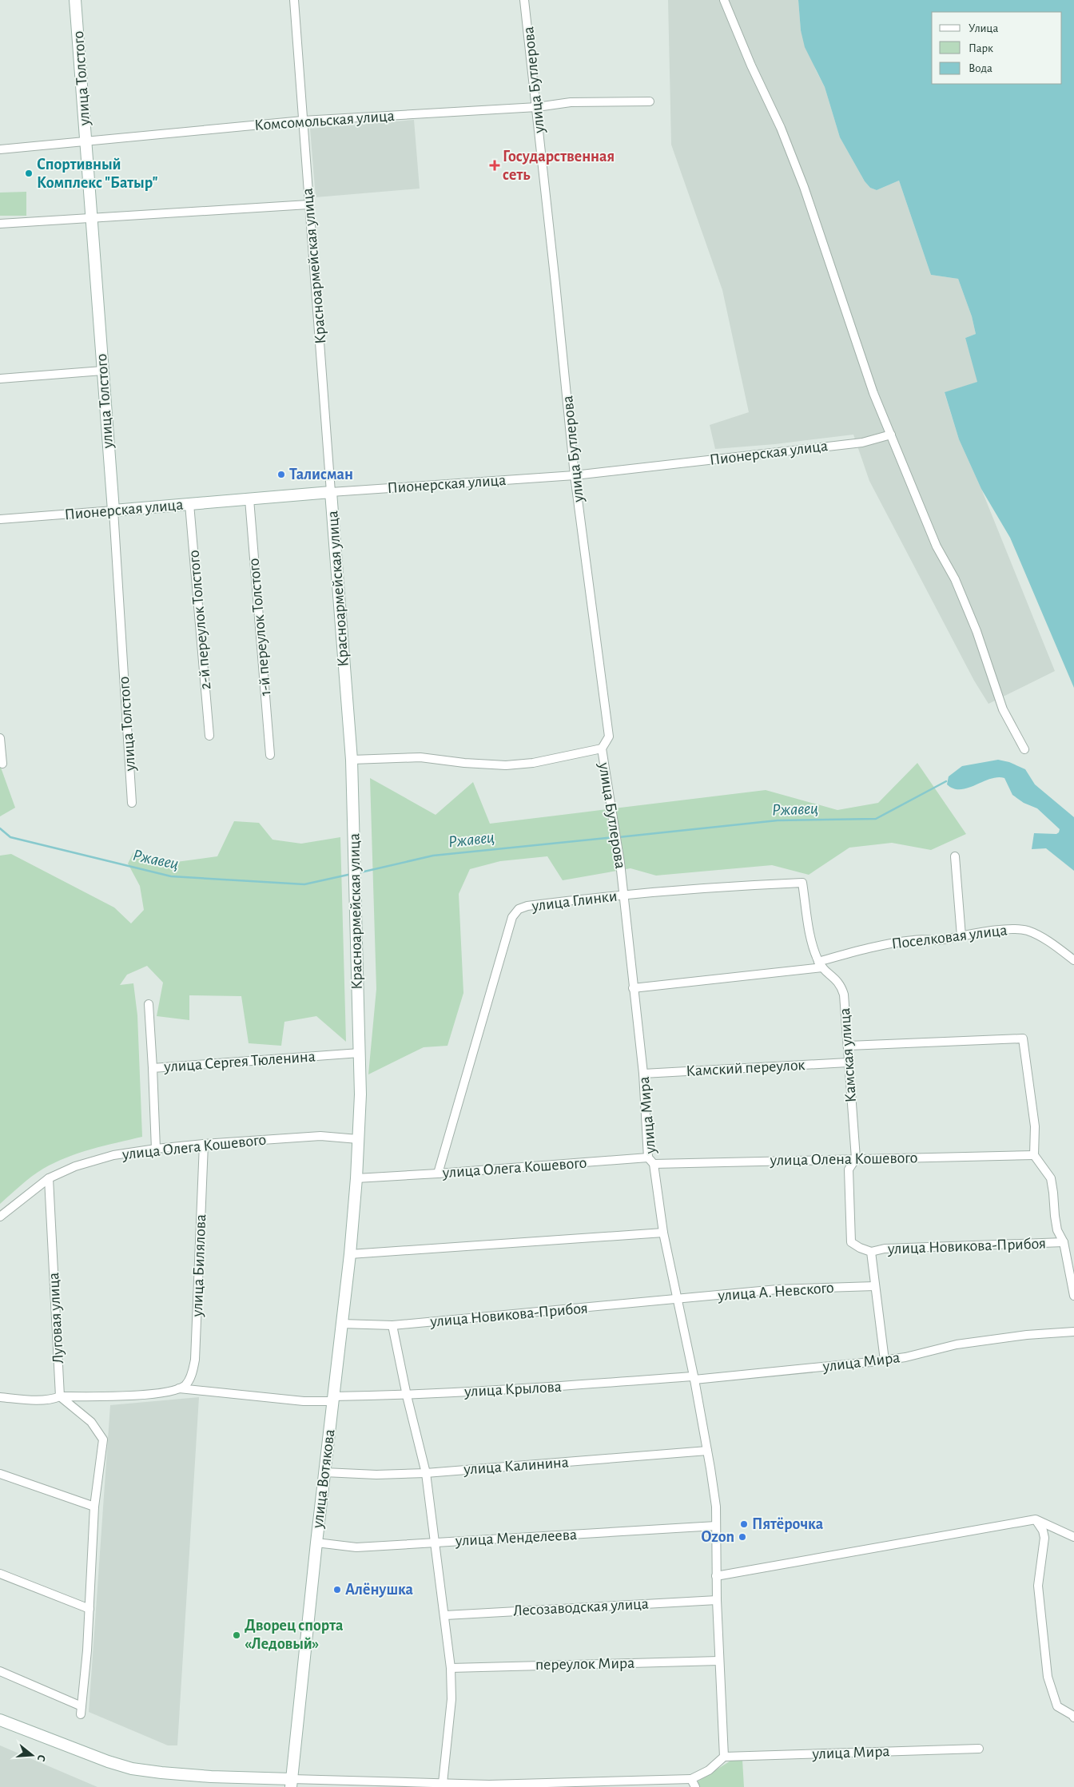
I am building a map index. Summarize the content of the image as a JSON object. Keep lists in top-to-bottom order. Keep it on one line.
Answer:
{"streets":{"street":["улица Толстого","улица Бутлерова","Комсомольская улица","Красноармейская улица","Пионерская улица","2-й переулок Толстого","1-й переулок Толстого","улица Глинки","Поселковая улица","Камская улица","улица Сергея Тюленина","Камский переулок","улица Мира","улица Олега Кошевого","улица Олена Кошевого","улица Новикова-Прибоя","улица Билялова","улица А. Невского","Луговая улица","улица Крылова","улица Калинина","улица Вотякова","улица Менделеева","Лесозаводская улица","переулок Мира"]},"crossings":[["улица Толстого","Комсомольская улица"],["улица Толстого","Пионерская улица"],["улица Бутлерова","Комсомольская улица"],["улица Бутлерова","Пионерская улица"],["улица Бутлерова","улица Глинки"],["улица Бутлерова","улица Мира"],["Комсомольская улица","Красноармейская улица"],["Красноармейская улица","Пионерская улица"],["Красноармейская улица","улица Сергея Тюленина"],["Красноармейская улица","улица Олега Кошевого"],["Красноармейская улица","улица Вотякова"],["Пионерская улица","2-й переулок Толстого"],["Пионерская улица","1-й переулок Толстого"],["улица Глинки","Поселковая улица"],["улица Глинки","Камская улица"],["улица Глинки","улица Мира"],["улица Глинки","улица Олега Кошевого"],["Поселковая улица","Камская улица"],["Поселковая улица","улица Мира"],["Камская улица","Камский переулок"],["Камская улица","улица Олена Кошевого"],["улица Сергея Тюленина","улица Олега Кошевого"],["Камский переулок","улица Мира"],["улица Мира","улица Олега Кошевого"],["улица Мира","улица Олена Кошевого"],["улица Мира","улица Новикова-Прибоя"],["улица Мира","улица А. Невского"],["улица Мира","улица Крылова"],["улица Мира","улица Калинина"],["улица Мира","улица Менделеева"],["улица Мира","Лесозаводская улица"],["улица Мира","переулок Мира"],["улица Олега Кошевого","улица Олена Кошевого"],["улица Олега Кошевого","улица Билялова"],["улица Олега Кошевого","Луговая улица"],["улица Олега Кошевого","улица Вотякова"],["улица Новикова-Прибоя","улица А. Невского"],["улица Новикова-Прибоя","улица Вотякова"],["улица Билялова","улица Крылова"],["Луговая улица","улица Крылова"],["улица Крылова","улица Вотякова"],["улица Калинина","улица Вотякова"],["улица Вотякова","улица Менделеева"]],"water":["Ржавец"],"places":{"health":["Государственная сеть"],"other":["Спортивный Комплекс \"Батыр\"","Талисман","Пятёрочка","Ozon","Алёнушка","Дворец спорта «Ледовый»"]},"legend":["Улица","Парк","Вода"],"north":"right"}
